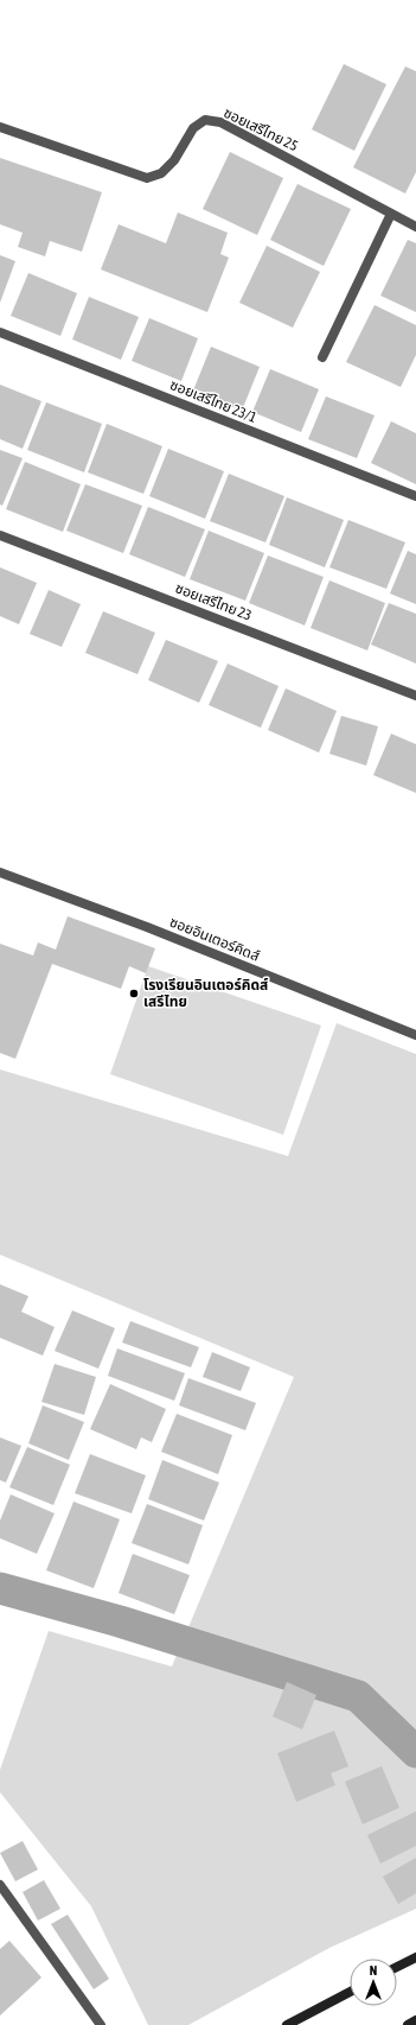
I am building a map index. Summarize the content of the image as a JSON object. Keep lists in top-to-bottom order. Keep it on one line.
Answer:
{"streets":{"street":["ซอยเสรีไทย 25","ซอยเสรีไทย 23/1","ซอยเสรีไทย 23","ซอยอินเตอร์คิดส์"]},"places":["โรงเรียนอินเตอร์คิดส์ เสรีไทย"],"north":"top"}
